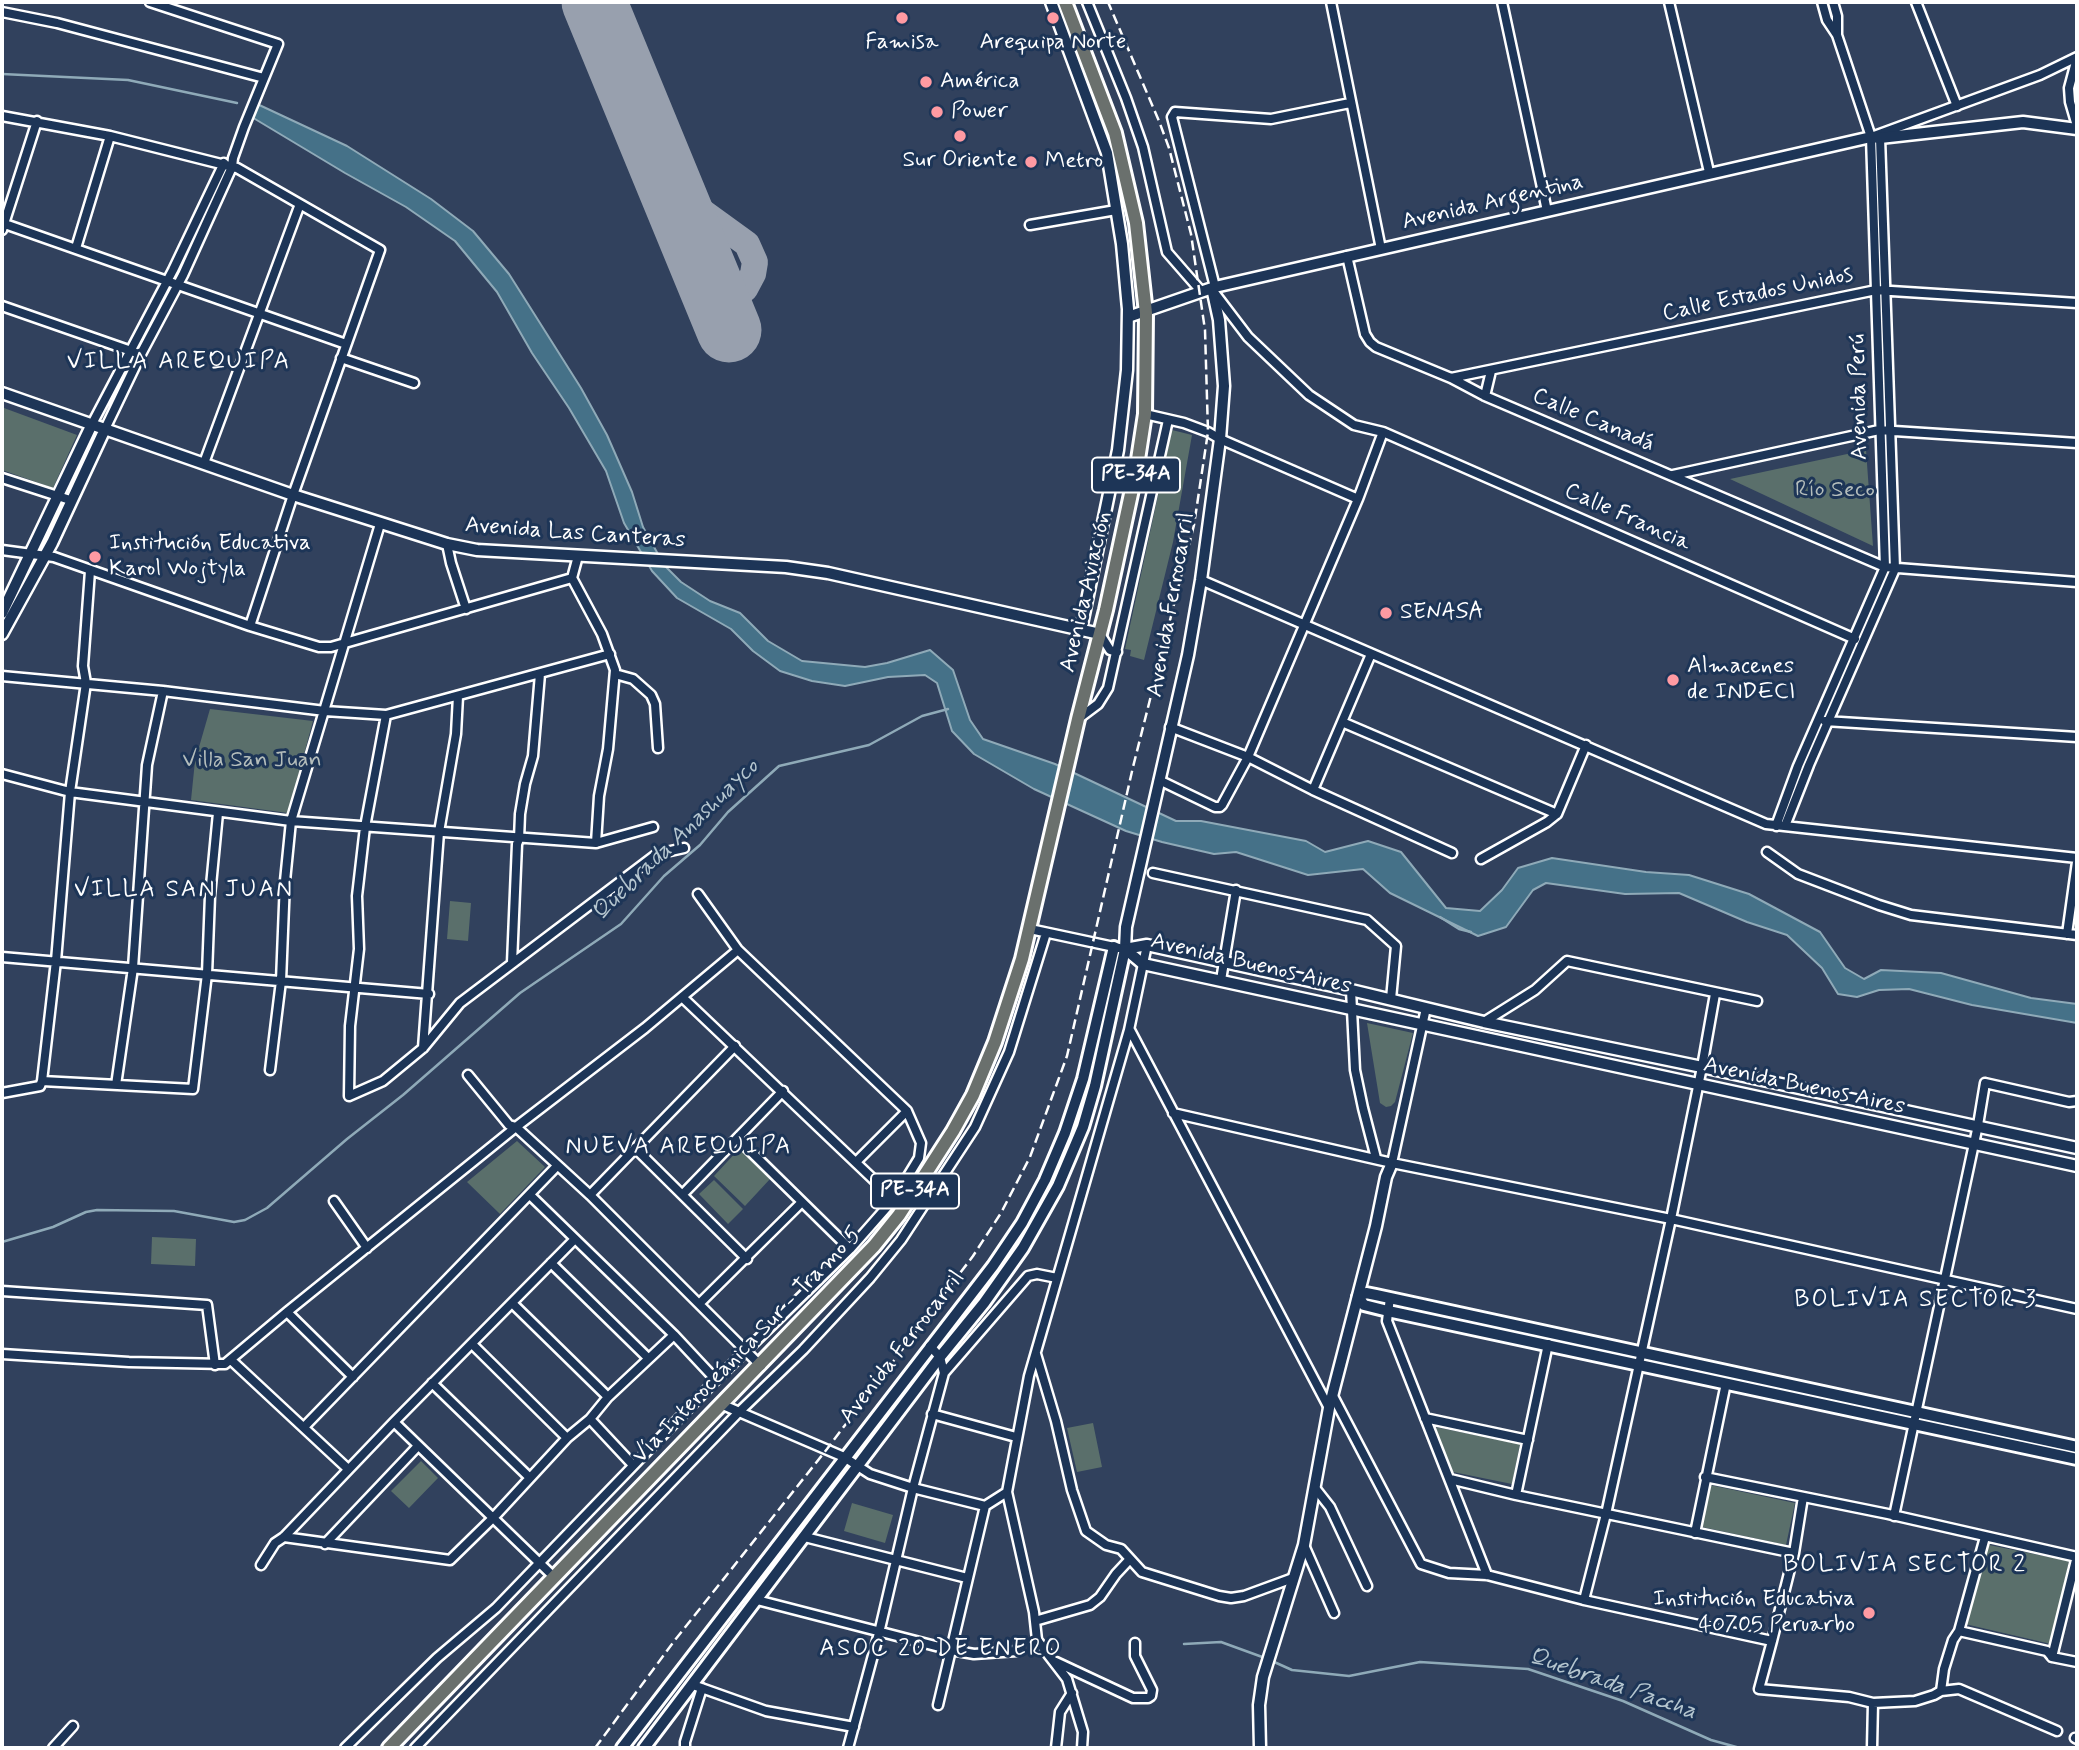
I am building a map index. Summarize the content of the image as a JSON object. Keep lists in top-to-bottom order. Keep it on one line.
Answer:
{"streets":{"highway":["PE-34A","Avenida Aviación","Vía Interoceánica Sur - Tramo 5"],"main road":["Avenida Ferrocarril"],"street":["Avenida Argentina","Calle Estados Unidos","Avenida Perú","Calle Canadá","Calle Francia","Avenida Las Canteras","Avenida Buenos Aires"]},"crossings":[["Avenida Argentina","Avenida Perú"],["Avenida Argentina","Calle Canadá"],["Avenida Argentina","Calle Francia"],["Avenida Argentina","Avenida Aviación"],["Avenida Argentina","Avenida Ferrocarril"],["Calle Estados Unidos","Avenida Perú"],["Calle Estados Unidos","Calle Canadá"],["Avenida Perú","Calle Canadá"],["Avenida Perú","Calle Francia"],["Calle Francia","Avenida Ferrocarril"],["Avenida Las Canteras","Avenida Aviación"],["Avenida Aviación","Vía Interoceánica Sur - Tramo 5"],["Avenida Ferrocarril","Avenida Buenos Aires"]],"districts":["VILLA AREQUIPA","VILLA SAN JUAN","NUEVA AREQUIPA","BOLIVIA SECTOR 3","BOLIVIA SECTOR 2","ASOC 20 DE ENERO"],"water":["Quebrada Anashuayco","Quebrada Paccha"],"parks":["Río Seco","Villa San Juan"],"places":["Famisa","Arequipa Norte","América","Power","Sur Oriente","Metro","Institución Educativa Karol Wojtyla","SENASA","Almacenes de INDECI","Institución Educativa 40705 Peruarbo"]}
